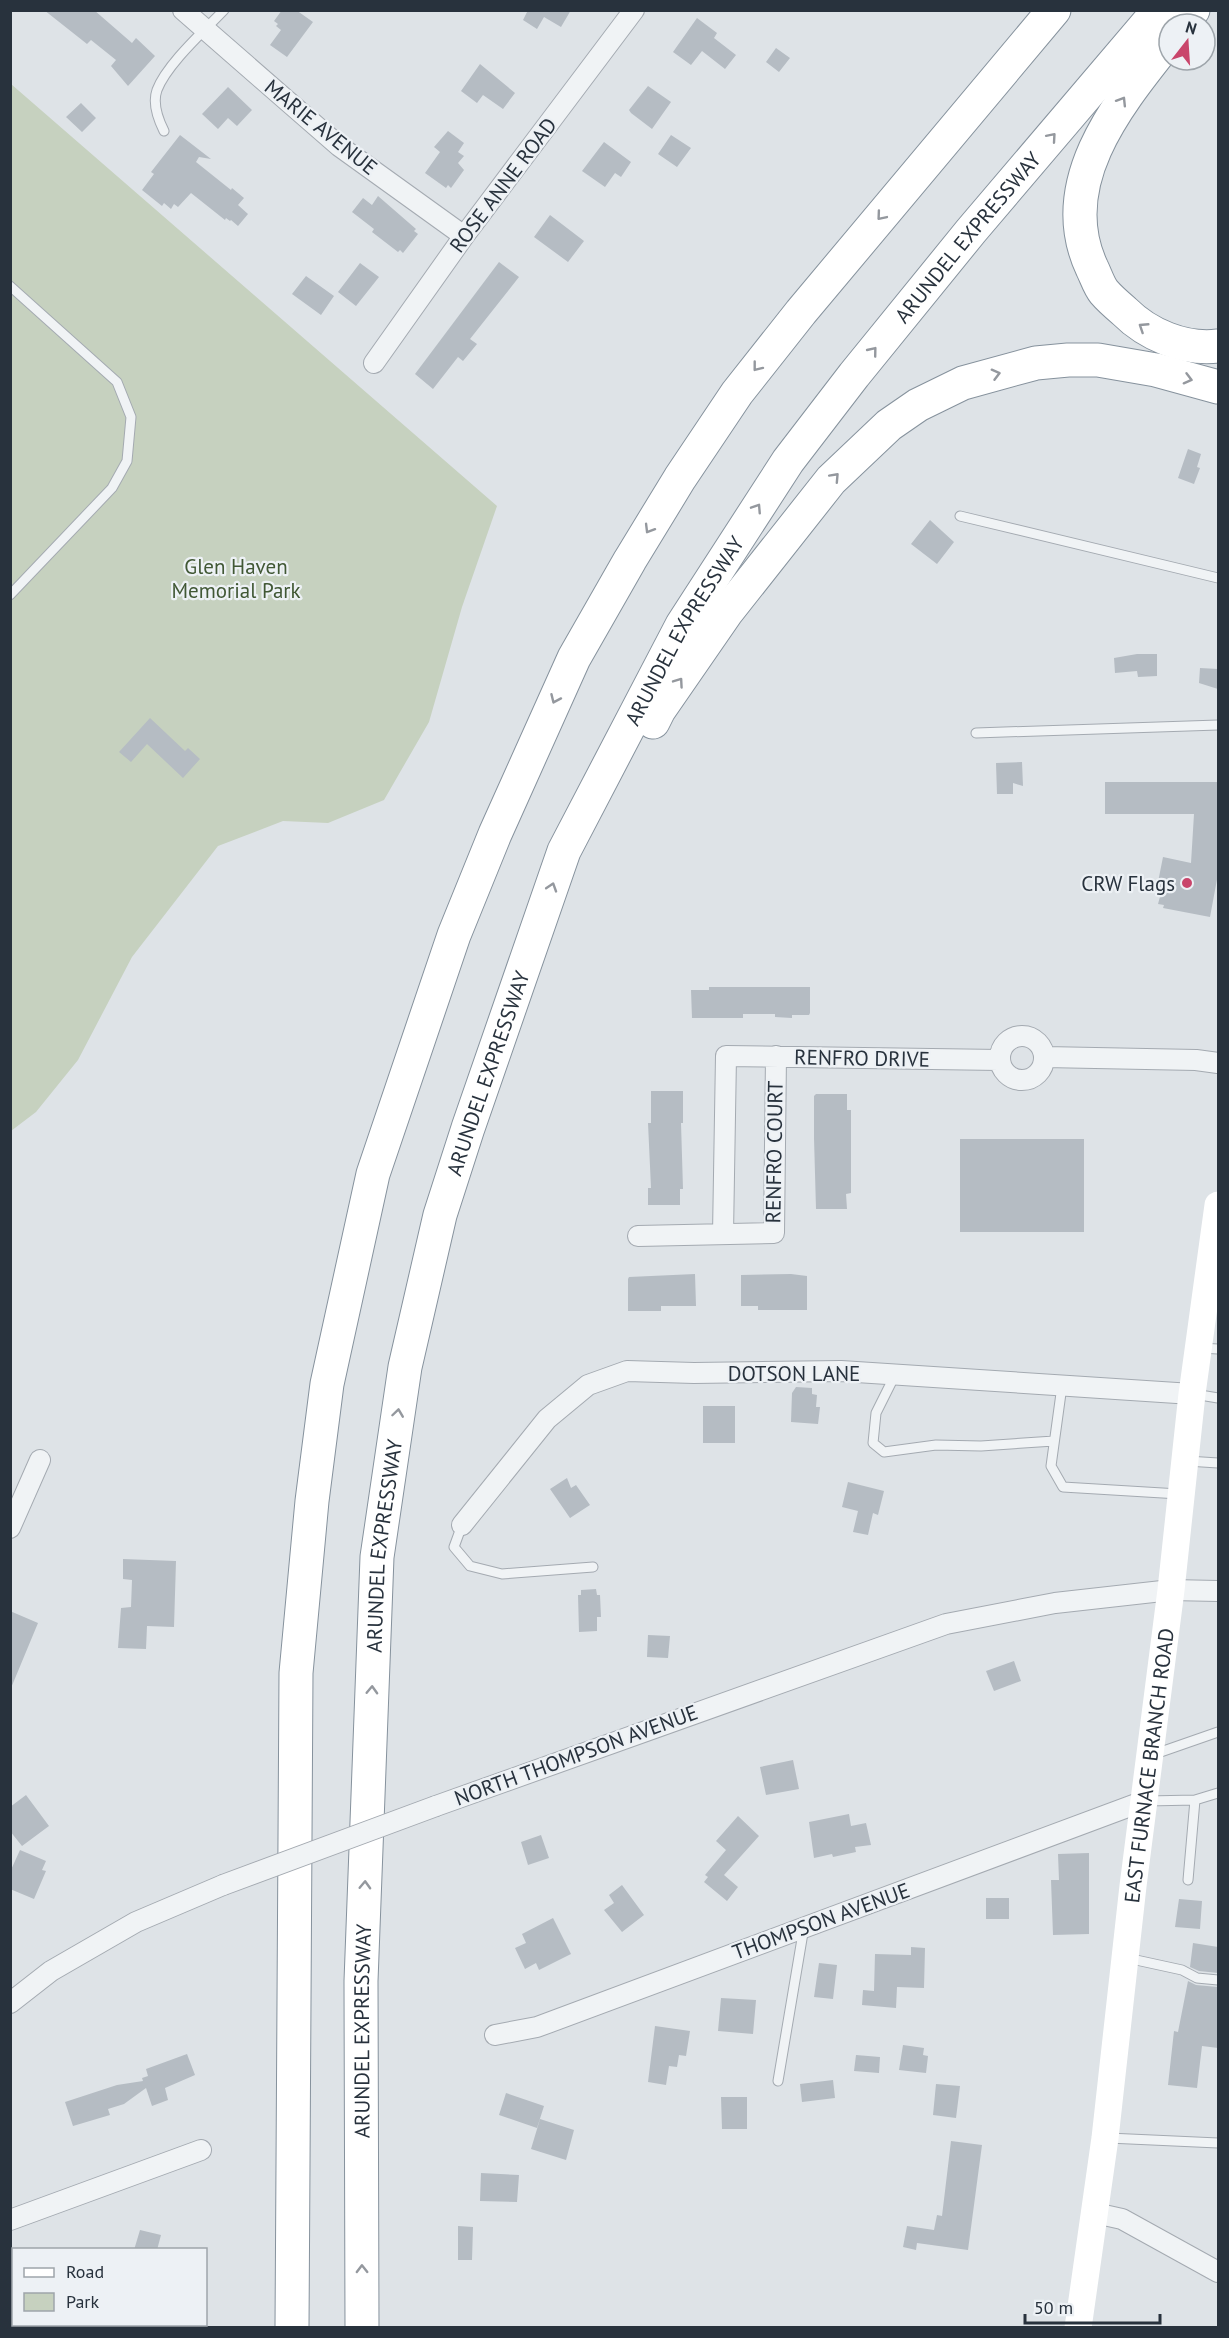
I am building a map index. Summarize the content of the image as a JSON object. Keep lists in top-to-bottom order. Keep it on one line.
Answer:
{"streets":{"highway":["ARUNDEL EXPRESSWAY"],"main road":["EAST FURNACE BRANCH ROAD"],"street":["MARIE AVENUE","ROSE ANNE ROAD","RENFRO DRIVE","RENFRO COURT","DOTSON LANE","NORTH THOMPSON AVENUE","THOMPSON AVENUE"]},"crossings":[["MARIE AVENUE","ROSE ANNE ROAD"],["RENFRO DRIVE","RENFRO COURT"],["DOTSON LANE","EAST FURNACE BRANCH ROAD"],["NORTH THOMPSON AVENUE","EAST FURNACE BRANCH ROAD"],["EAST FURNACE BRANCH ROAD","THOMPSON AVENUE"]],"parks":["Glen Haven Memorial Park"],"places":["CRW Flags"],"legend":["Road","Park"],"scale_bar":"50 m","north":"top"}
